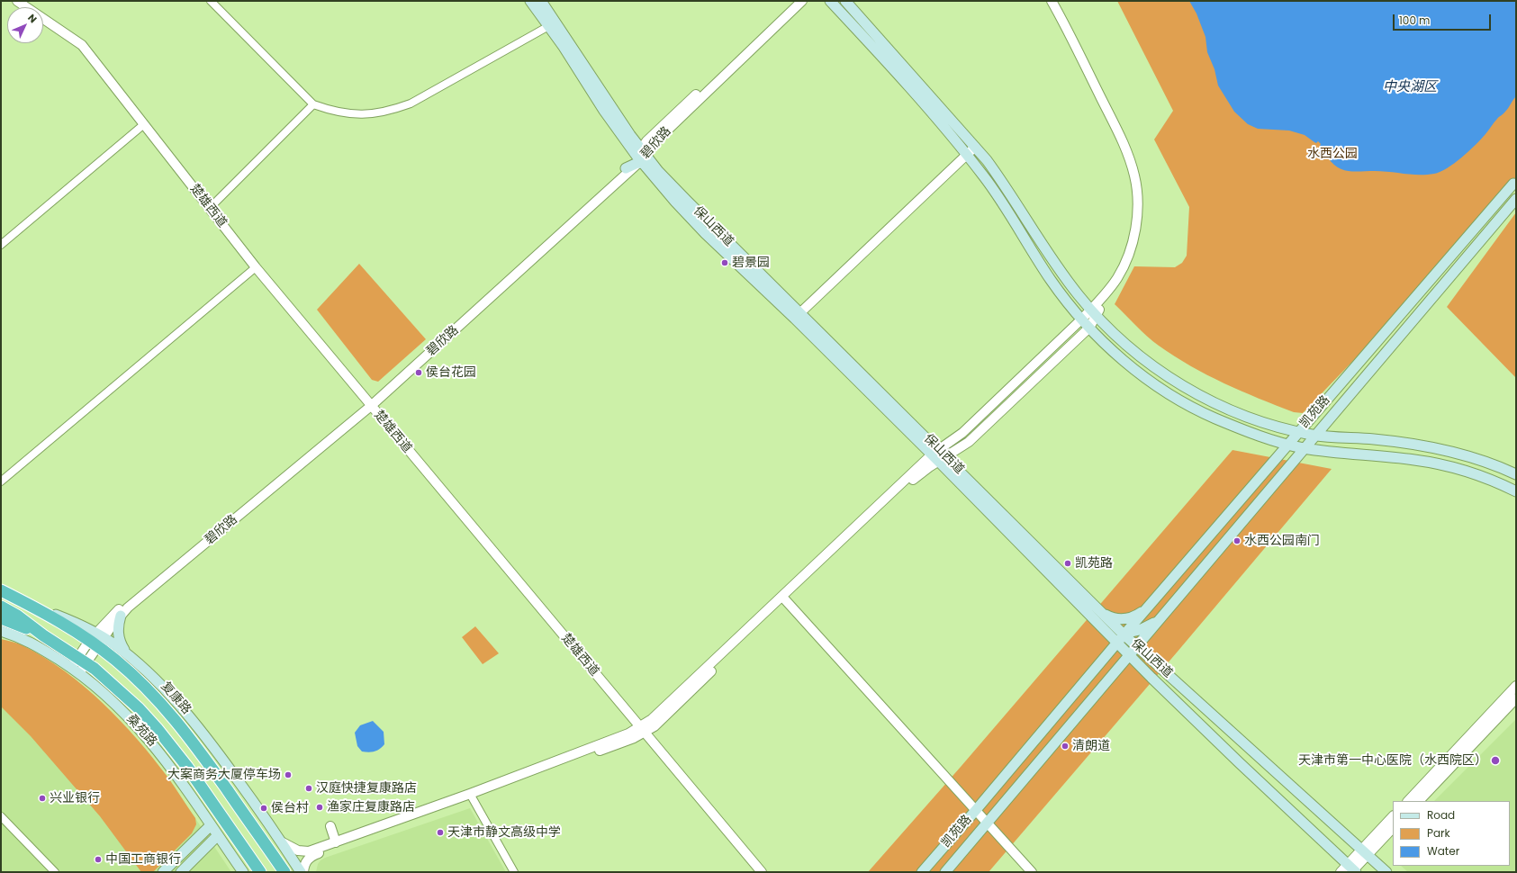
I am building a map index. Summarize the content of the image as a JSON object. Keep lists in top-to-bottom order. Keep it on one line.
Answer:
{"streets":{"highway":["复康路"],"main road":["保山西道","凯苑路","桑苑路"],"street":["碧欣路","楚雄西道"]},"crossings":[["碧欣路","楚雄西道"],["碧欣路","保山西道"],["碧欣路","复康路"],["碧欣路","桑苑路"],["保山西道","凯苑路"]],"water":["中央湖区"],"parks":["水西公园"],"places":["碧景园","侯台花园","水西公园南门","凯苑路","清朗道","天津市第一中心医院（水西院区）","大案商务大厦停车场","汉庭快捷复康路店","兴业银行","渔家庄复康路店","侯台村","天津市静文高级中学","中国工商银行"],"legend":["Road","Park","Water"],"scale_bar":"100 m","north":"top right"}
